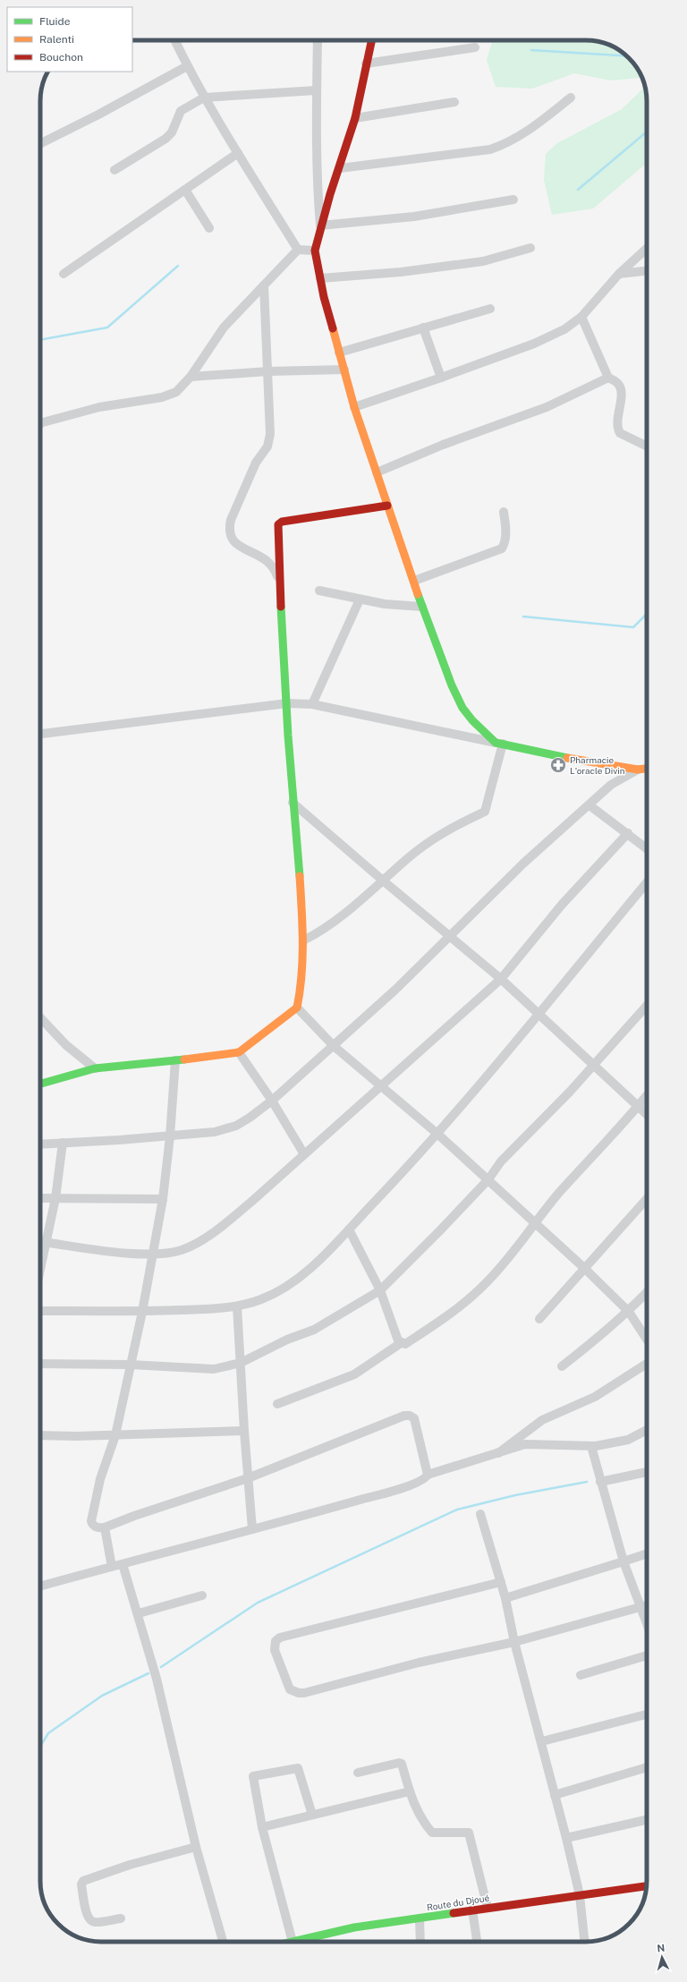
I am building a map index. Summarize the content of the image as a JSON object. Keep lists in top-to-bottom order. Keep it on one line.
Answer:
{"streets":{"street":["Route du Djoué"]},"places":{"pharmacy":["Pharmacie L'oracle Divin"]},"legend":["Fluide","Ralenti","Bouchon"],"north":"top"}
